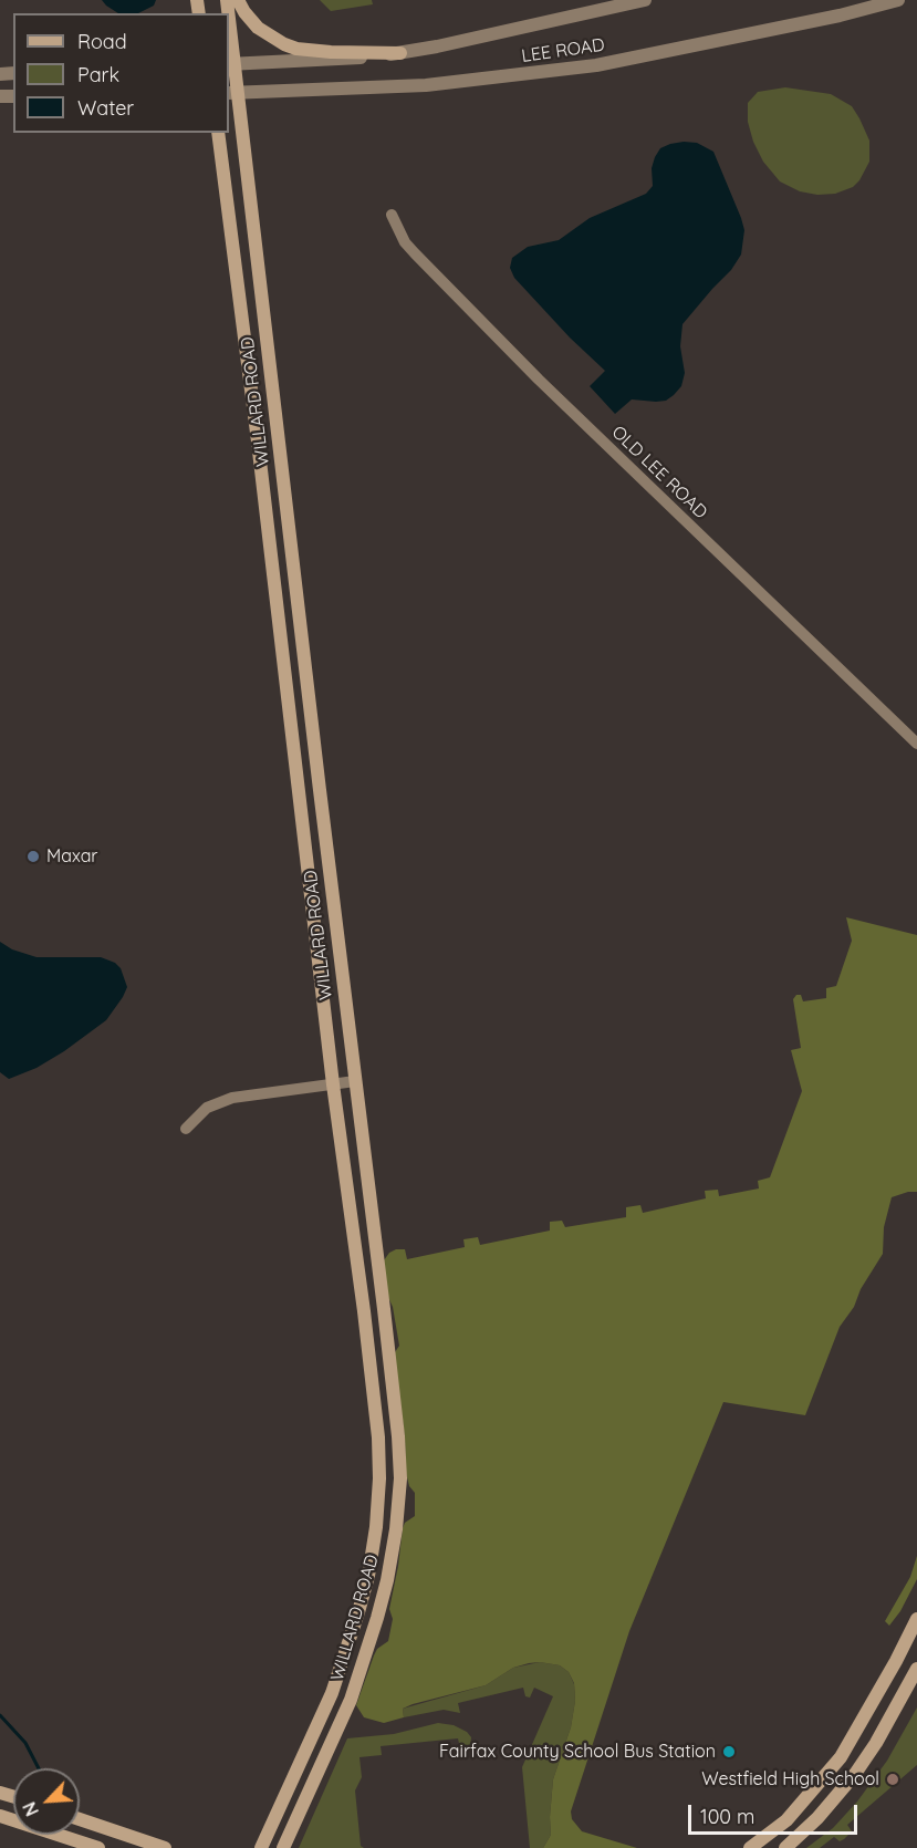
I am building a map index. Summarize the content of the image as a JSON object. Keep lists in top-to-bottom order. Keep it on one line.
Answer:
{"streets":{"main road":["WILLARD ROAD"],"street":["LEE ROAD","OLD LEE ROAD"]},"crossings":[["LEE ROAD","WILLARD ROAD"]],"places":["Maxar","Fairfax County School Bus Station","Westfield High School"],"legend":["Road","Park","Water"],"scale_bar":"100 m","north":"bottom left"}
